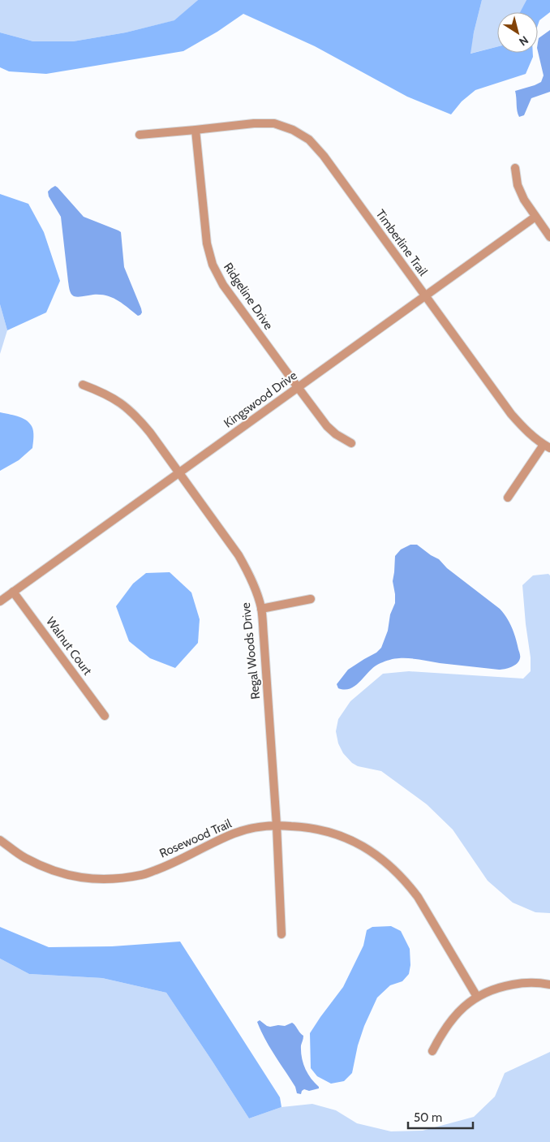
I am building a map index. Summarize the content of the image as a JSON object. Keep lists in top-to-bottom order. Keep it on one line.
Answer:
{"streets":{"street":["Timberline Trail","Ridgeline Drive","Kingswood Drive","Walnut Court","Regal Woods Drive","Rosewood Trail"]},"crossings":[["Timberline Trail","Ridgeline Drive"],["Timberline Trail","Kingswood Drive"],["Ridgeline Drive","Kingswood Drive"],["Kingswood Drive","Walnut Court"],["Kingswood Drive","Regal Woods Drive"],["Regal Woods Drive","Rosewood Trail"]],"scale_bar":"50 m","north":"bottom right"}
